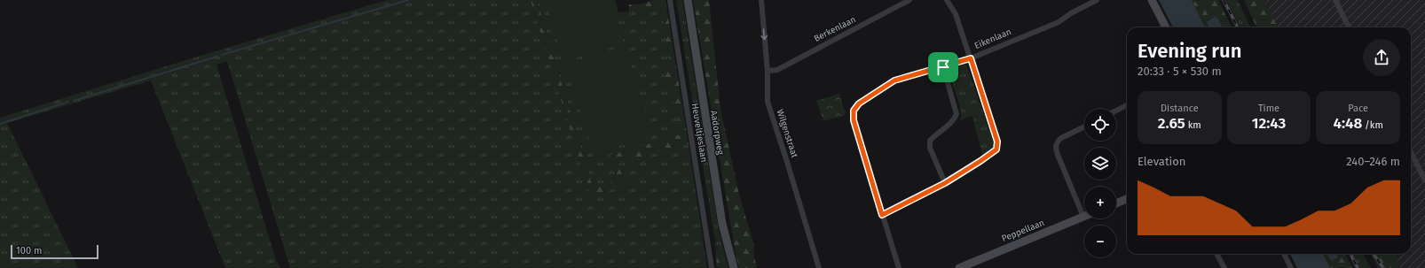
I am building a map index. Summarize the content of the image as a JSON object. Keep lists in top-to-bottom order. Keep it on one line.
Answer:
{"streets":{"main road":["Aadorpweg","Peppellaan"],"street":["Berkenlaan","Eikenlaan","Heuveltjeslaan","Wilgenstraat"]},"crossings":[["Berkenlaan","Wilgenstraat"]],"scale_bar":"100 m","page":{"heading":["Evening run","20:33 · 5 × 530 m"],"stats":[["Distance","2.65 km"],["Time","12:43"],["Pace","4:48 /km"]],"map_buttons":["+","−"],"chart":["Elevation","240–246 m"],"scale":"100 m"}}
